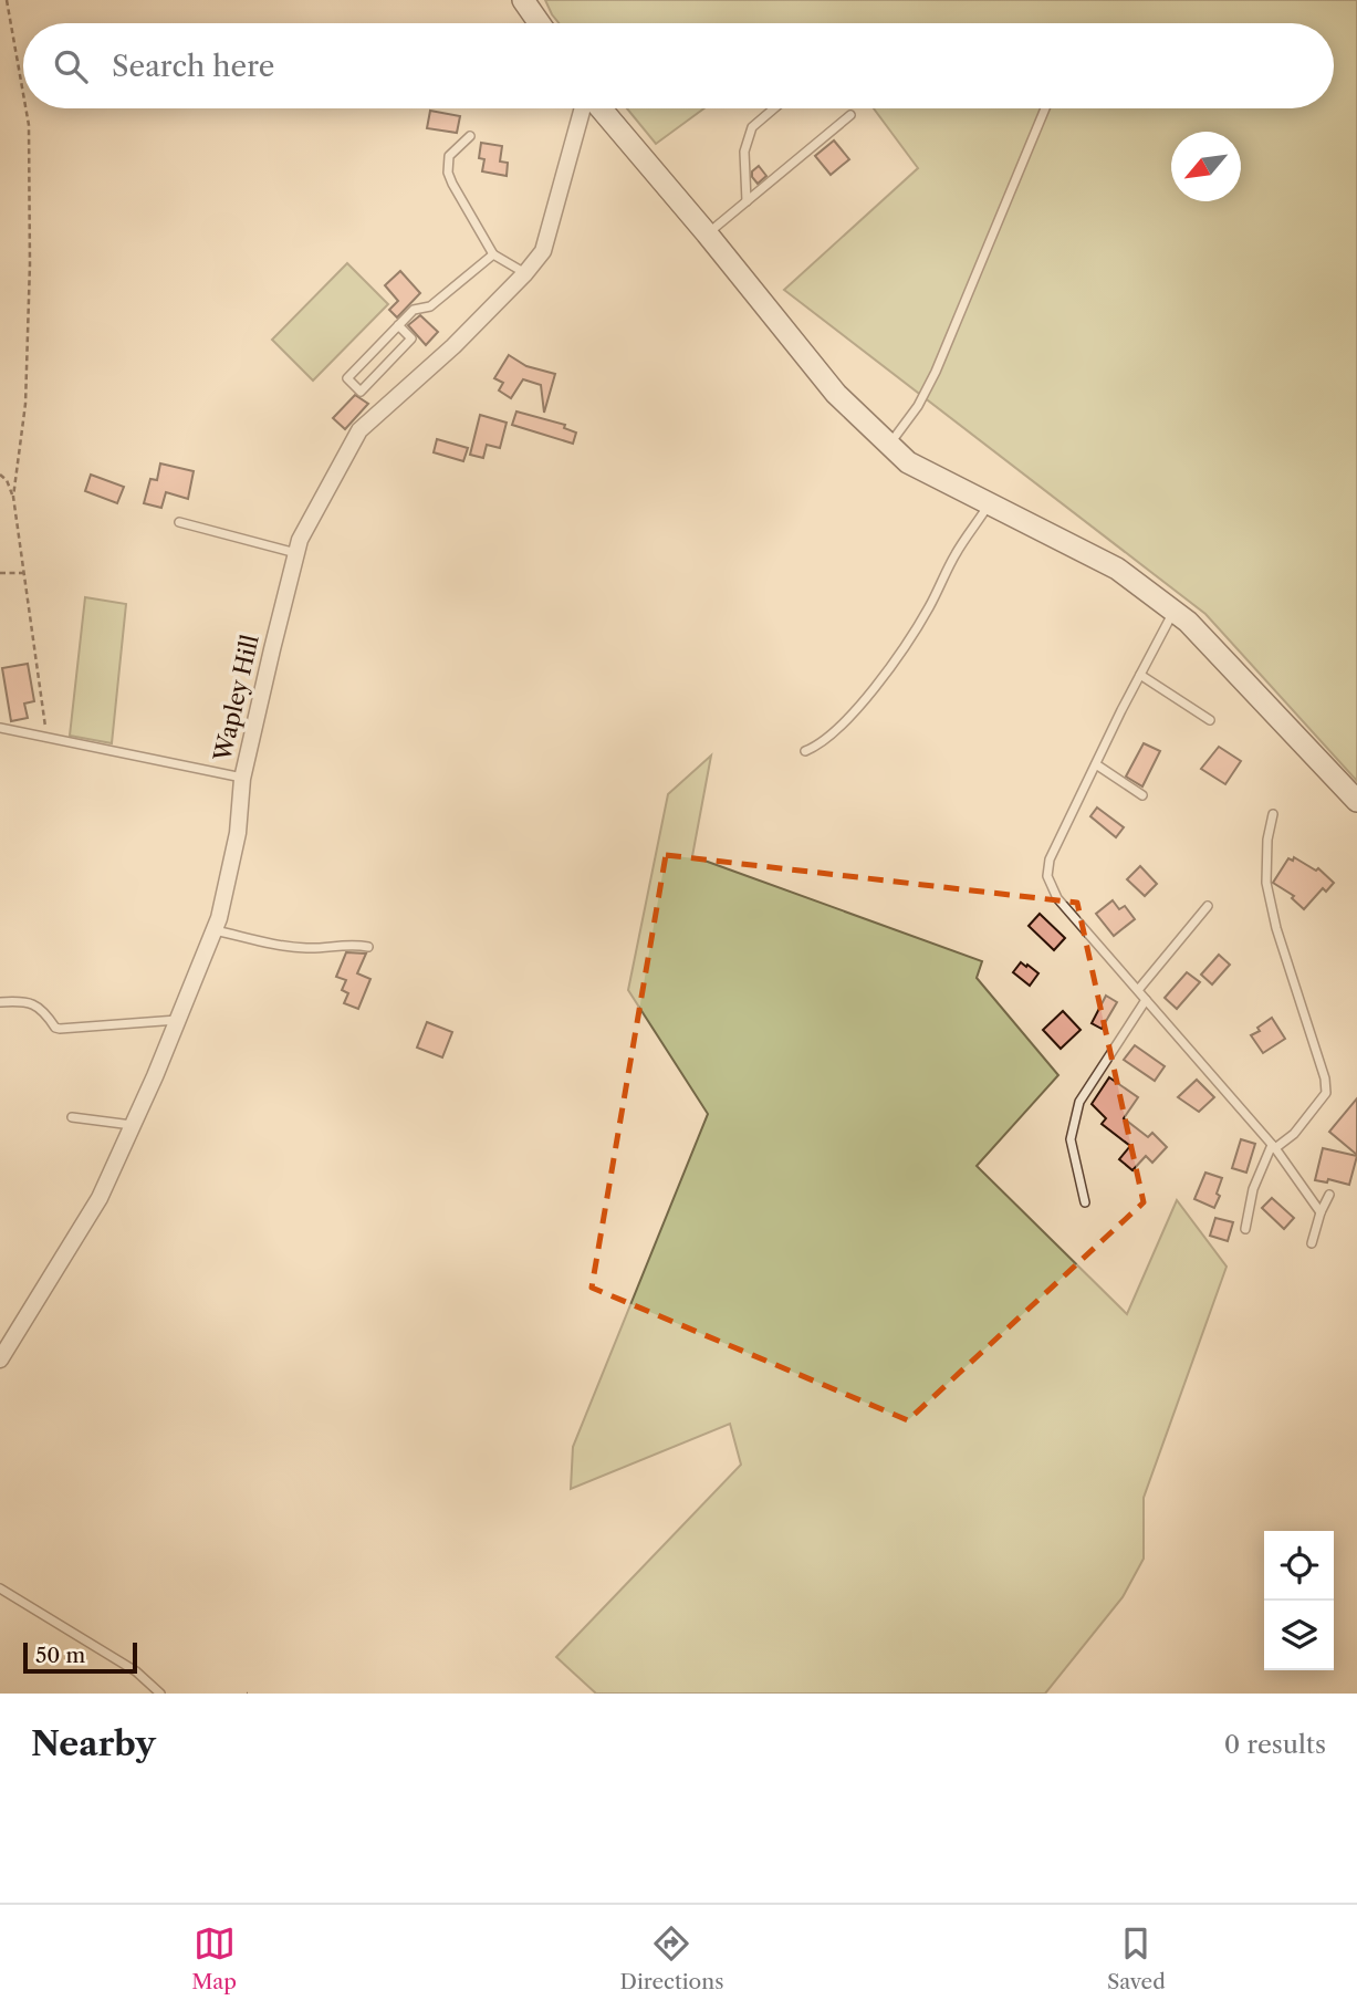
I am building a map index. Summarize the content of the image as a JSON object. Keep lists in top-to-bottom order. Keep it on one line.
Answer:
{"streets":{"street":["Wapley Hill"]},"scale_bar":"50 m","north":"bottom left","page":{"search":"Search here","scale":"50 m","heading":["Nearby","0 results"],"nav":["Map","Directions","Saved"]}}
